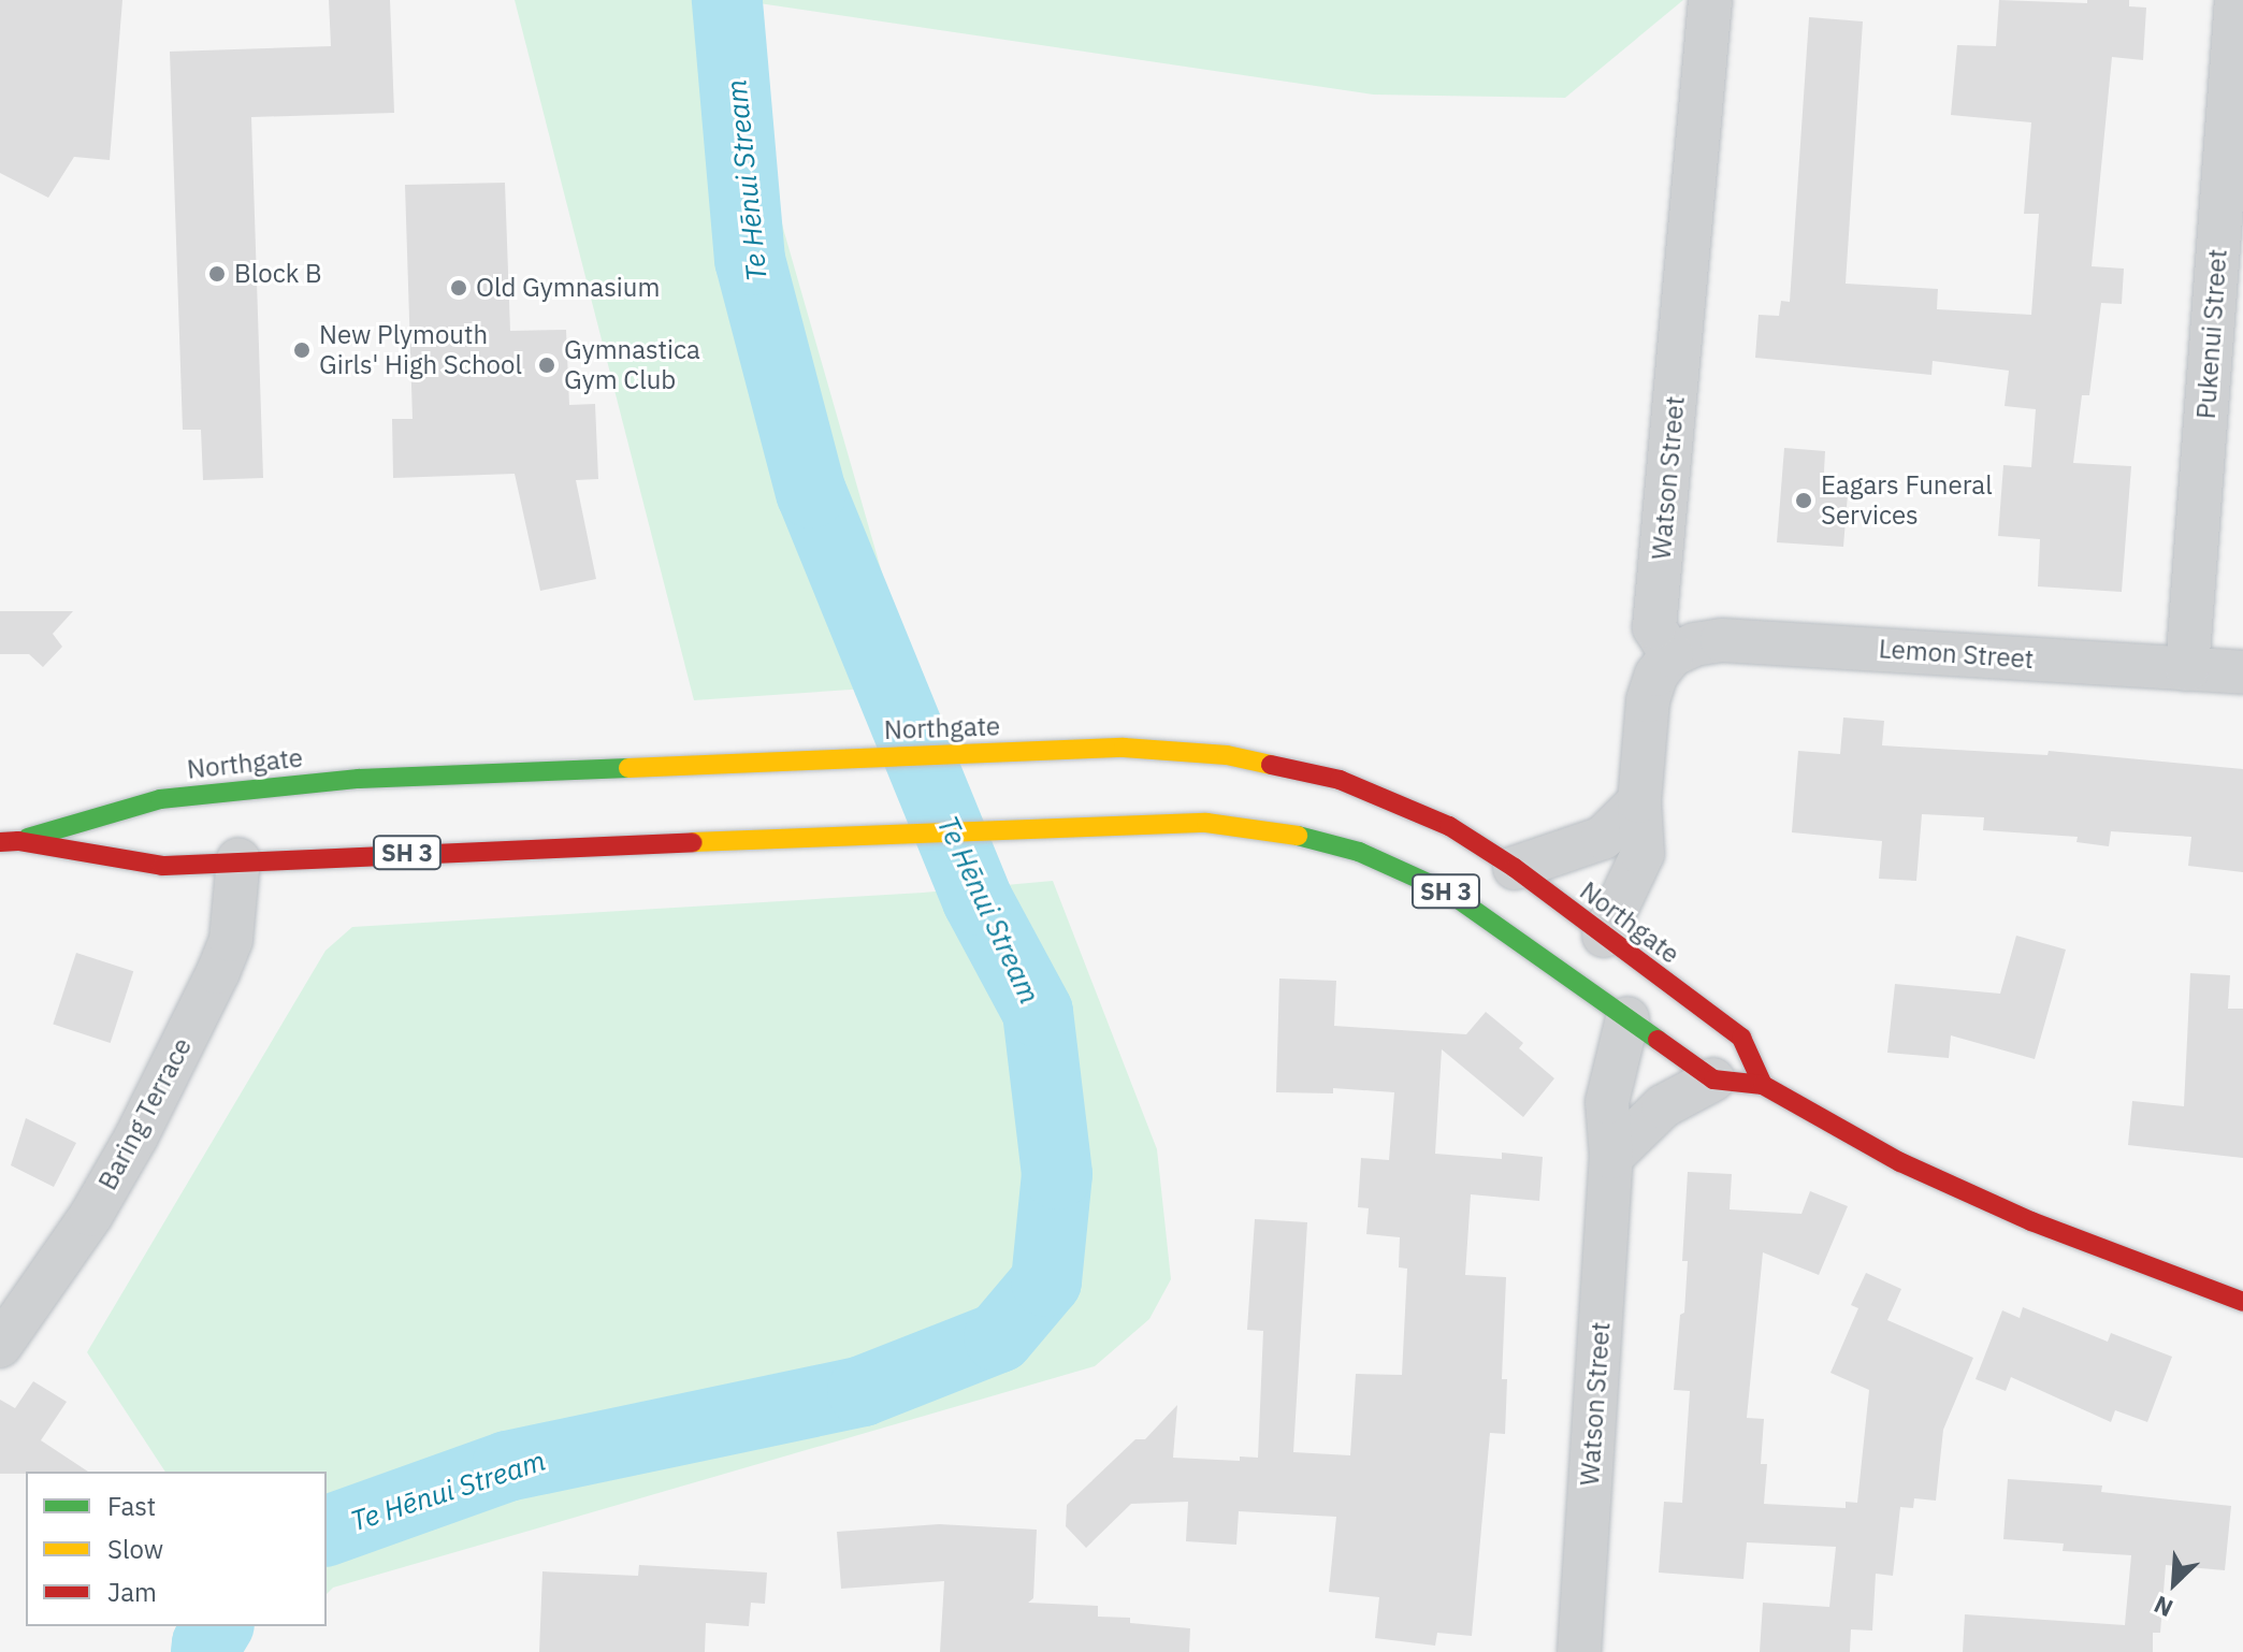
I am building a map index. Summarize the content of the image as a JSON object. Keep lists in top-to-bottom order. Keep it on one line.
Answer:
{"streets":{"highway":["Northgate","SH 3"],"street":["Pukenui Street","Watson Street","Lemon Street","Baring Terrace"]},"crossings":[["Pukenui Street","Lemon Street"],["Watson Street","Lemon Street"],["Watson Street","Northgate"],["Northgate","Baring Terrace"]],"water":["Te Hēnui Stream"],"places":["Block B","Old Gymnasium","New Plymouth Girls' High School","Gymnastica Gym Club","Eagars Funeral Services"],"legend":["Fast","Slow","Jam"],"north":"bottom left"}
